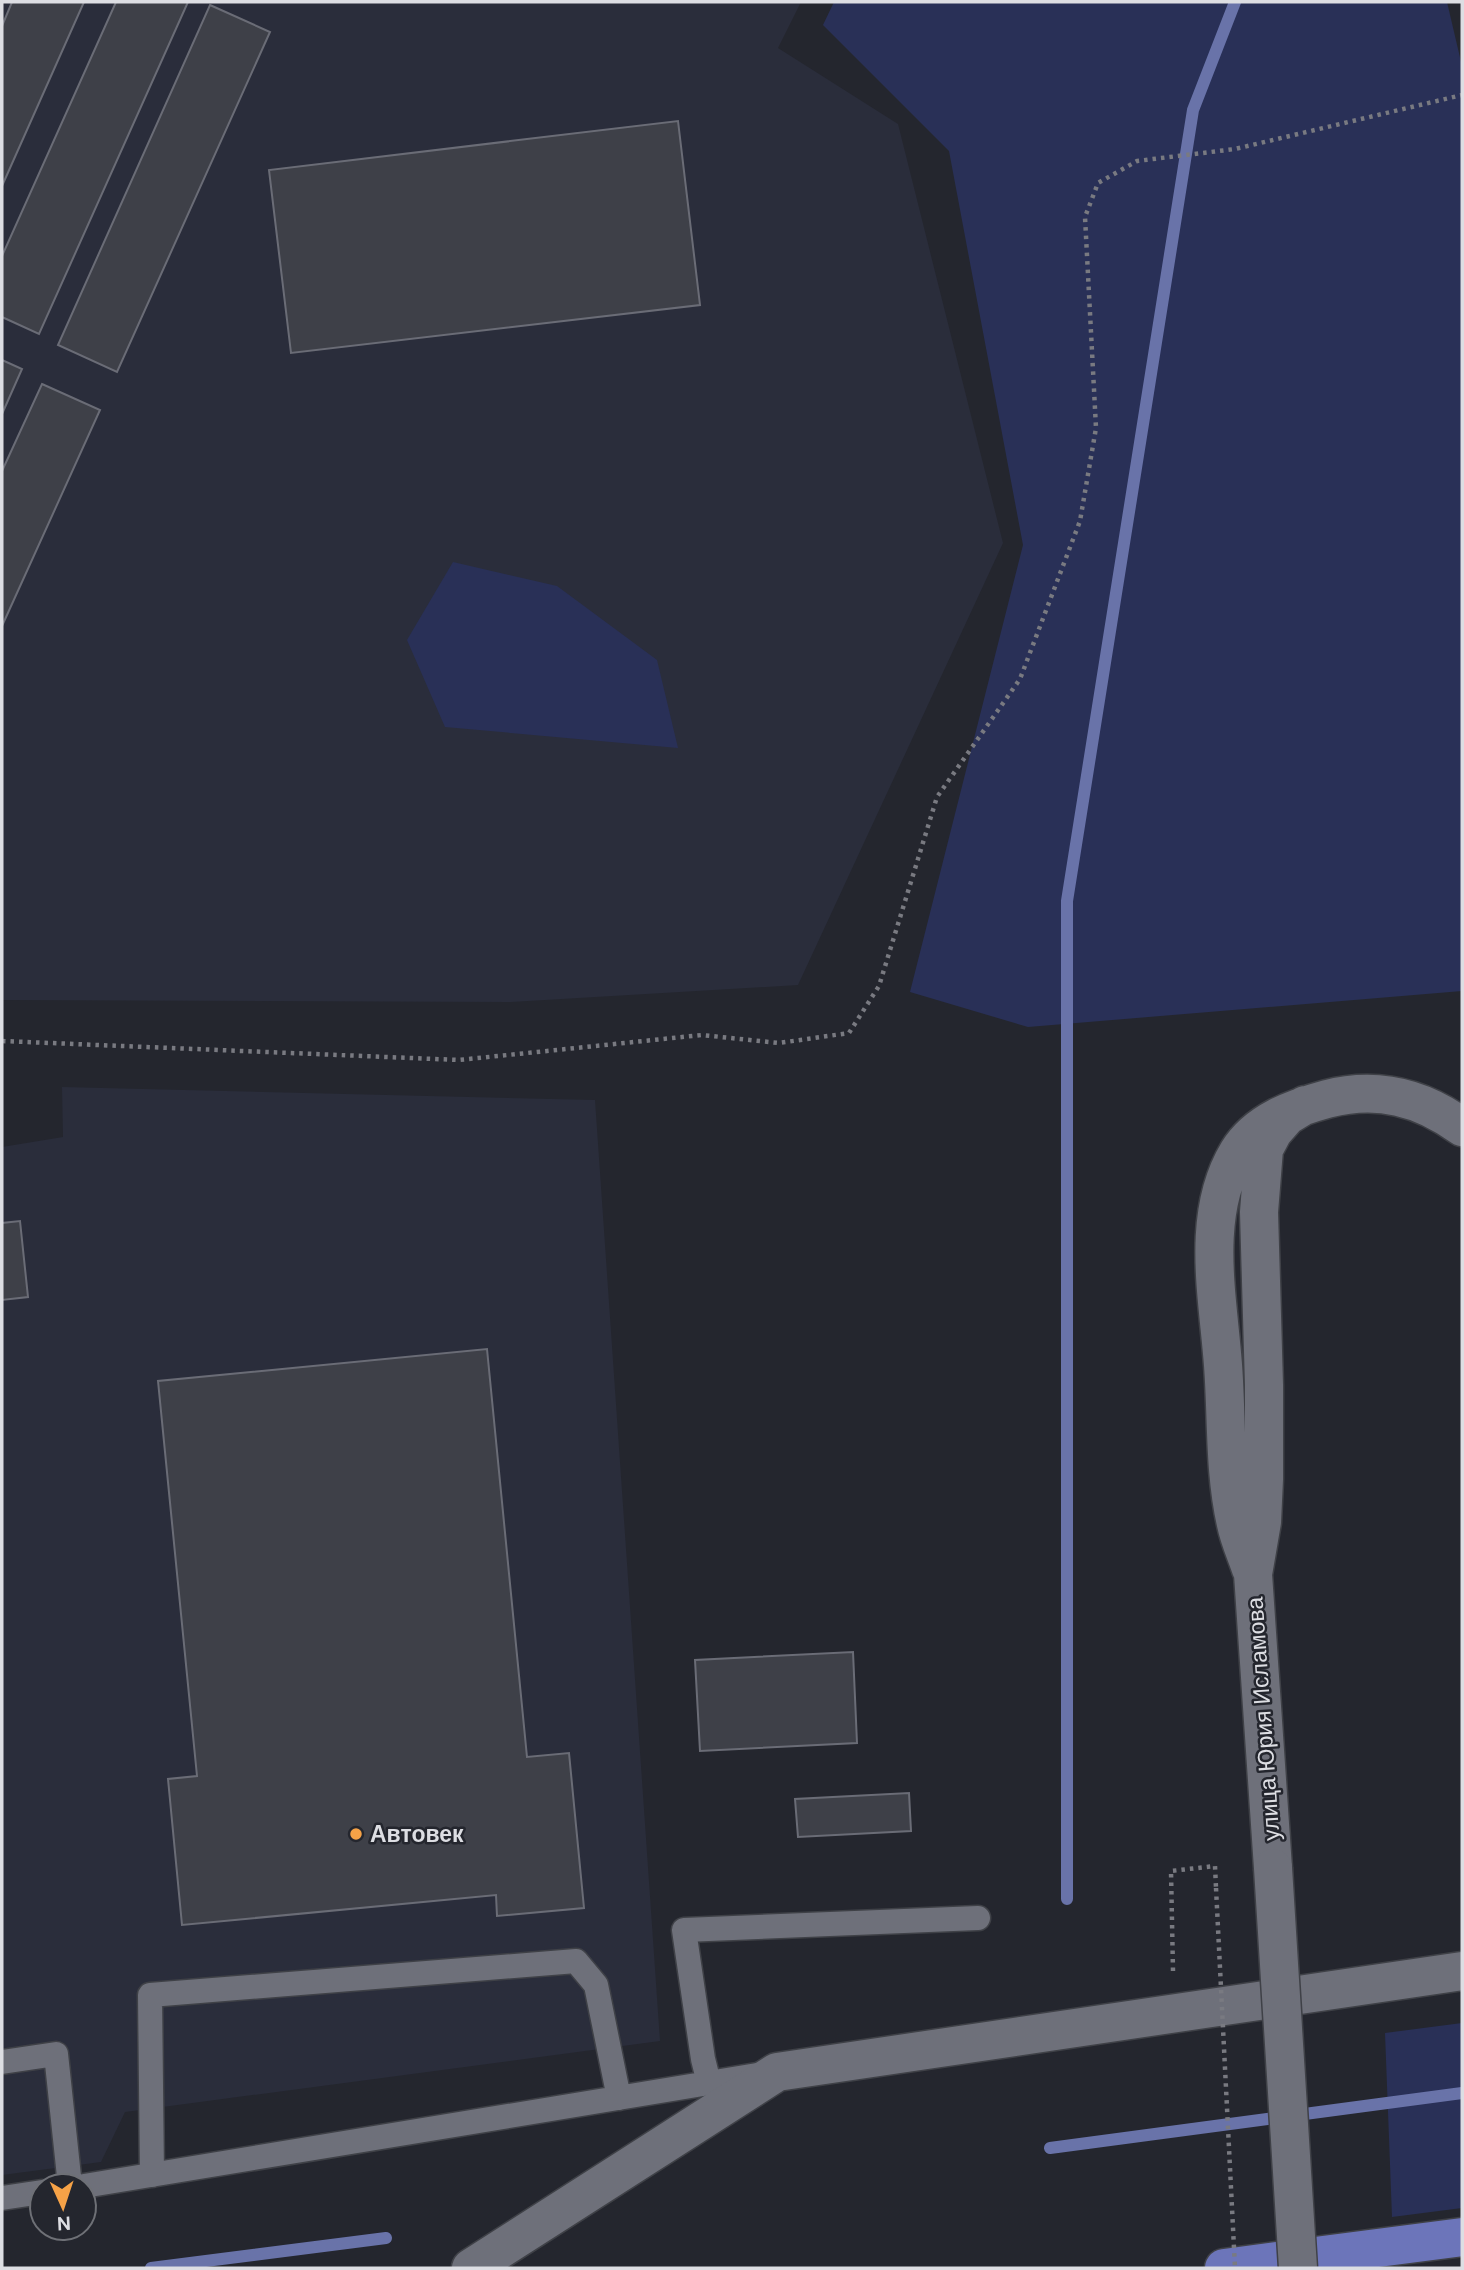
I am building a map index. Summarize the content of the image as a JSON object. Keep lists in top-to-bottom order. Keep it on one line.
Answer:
{"streets":{"street":["улица Юрия Исламова"]},"places":["Автовек"],"north":"bottom"}
